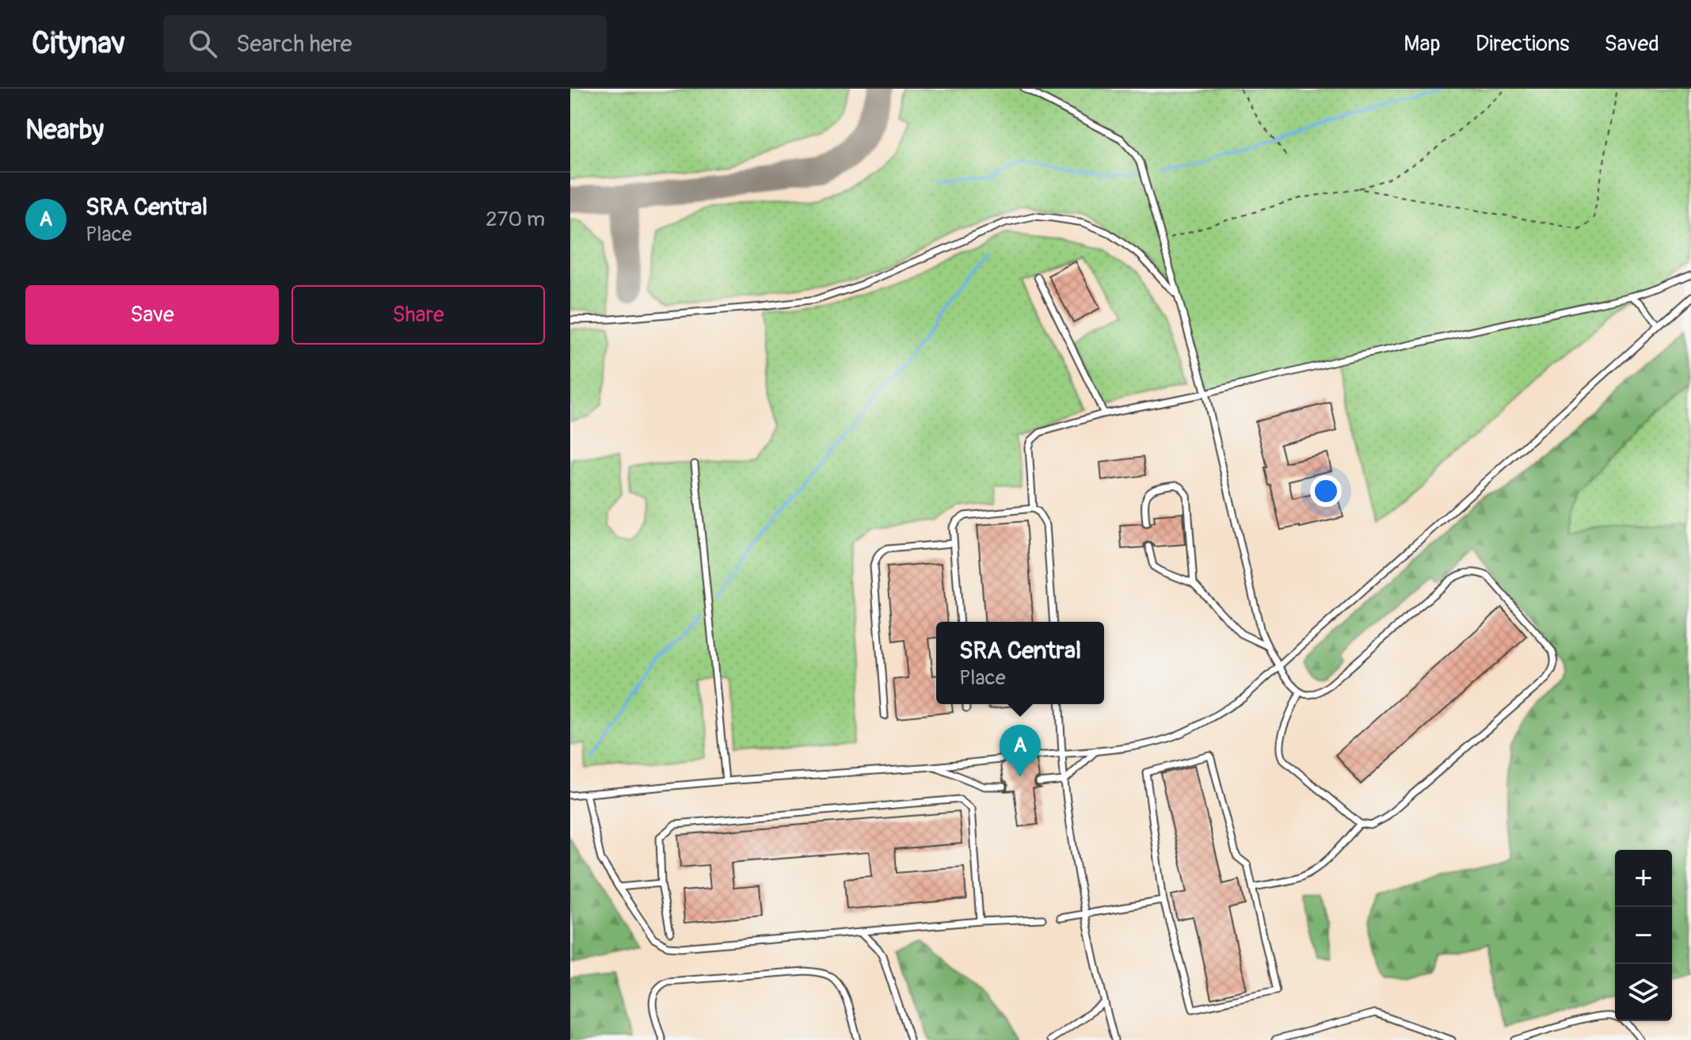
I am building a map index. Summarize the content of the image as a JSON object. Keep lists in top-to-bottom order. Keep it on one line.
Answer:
{"page":{"header":"Citynav","search":"Search here","nav":["Map","Directions","Saved"],"heading":"Nearby","list":[{"mark":"A","name":"SRA Central","note":"Place","value":"270 m"}],"buttons":["Save","Share"],"popup":["SRA Central","Place"],"pins":"A","map_buttons":["+","−"]}}
